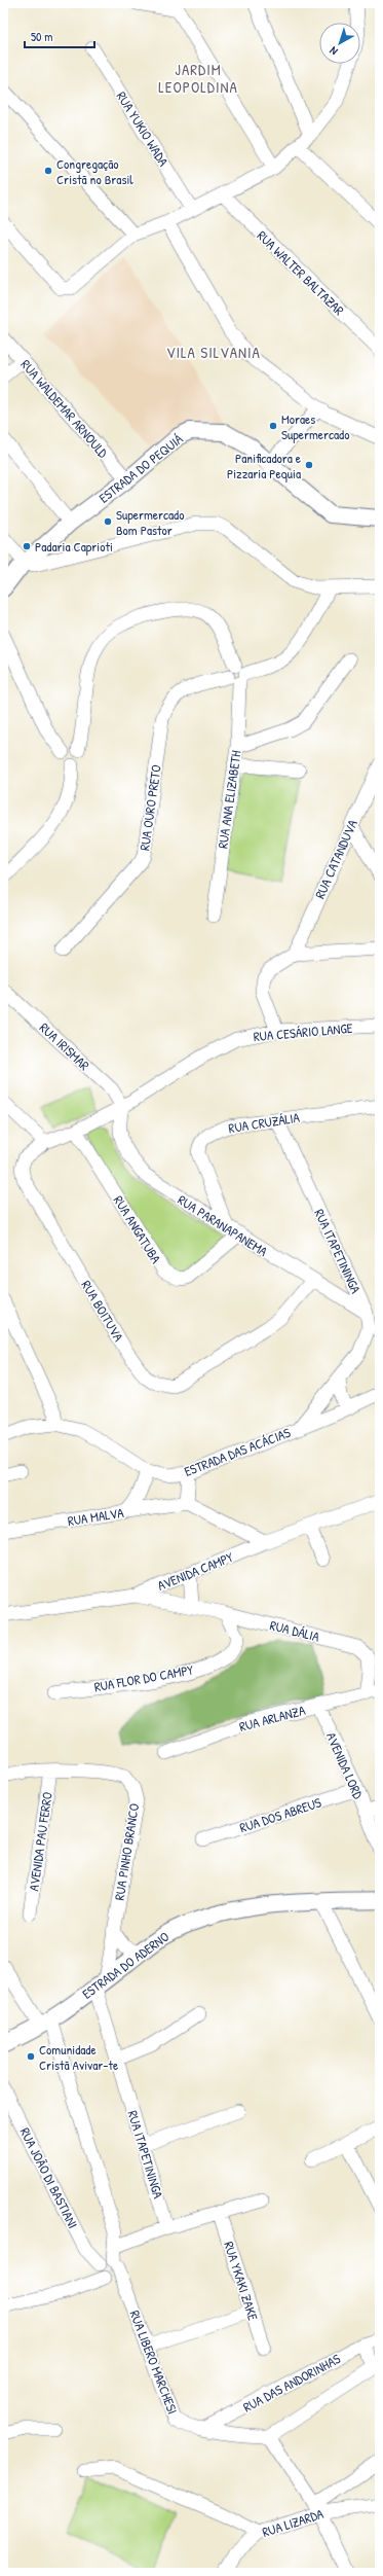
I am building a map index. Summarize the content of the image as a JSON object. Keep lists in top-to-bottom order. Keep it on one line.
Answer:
{"streets":{"main road":["ESTRADA DO PEQUIÁ","ESTRADA DO ADERNO"],"street":["RUA YUKIO WADA","RUA WALTER BALTAZAR","RUA WALDEMAR ARNOULD","RUA ANA ELIZABETH","RUA OURO PRETO","RUA CATANDUVA","RUA CESÁRIO LANGE","RUA IRISMAR","RUA CRUZÁLIA","RUA PARANAPANEMA","RUA ANGATUBA","RUA ITAPETININGA","RUA BOITUVA","ESTRADA DAS ACÁCIAS","RUA MALVA","AVENIDA CAMPY","RUA DÁLIA","RUA FLOR DO CAMPY","RUA ARLANZA","AVENIDA LORD","RUA DOS ABREUS","AVENIDA PAU FERRO","RUA PINHO BRANCO","RUA JOÃO DI BASTIANI","RUA YKAKI ZAKE","RUA LIBERO MARCHESI","RUA DAS ANDORINHAS","RUA LIZARDA"]},"crossings":[["RUA WALDEMAR ARNOULD","ESTRADA DO PEQUIÁ"],["RUA ANA ELIZABETH","RUA OURO PRETO"],["RUA CESÁRIO LANGE","RUA IRISMAR"],["RUA CESÁRIO LANGE","RUA PARANAPANEMA"],["RUA CESÁRIO LANGE","RUA BOITUVA"],["RUA IRISMAR","RUA PARANAPANEMA"],["RUA IRISMAR","RUA BOITUVA"],["RUA CRUZÁLIA","RUA PARANAPANEMA"],["RUA CRUZÁLIA","RUA ITAPETININGA"],["RUA PARANAPANEMA","RUA ANGATUBA"],["RUA PARANAPANEMA","RUA ITAPETININGA"],["RUA PARANAPANEMA","RUA BOITUVA"],["RUA ANGATUBA","RUA BOITUVA"],["RUA ITAPETININGA","ESTRADA DAS ACÁCIAS"],["RUA ITAPETININGA","RUA PINHO BRANCO"],["RUA ITAPETININGA","ESTRADA DO ADERNO"],["AVENIDA CAMPY","RUA DÁLIA"],["RUA DÁLIA","RUA FLOR DO CAMPY"],["RUA DÁLIA","RUA ARLANZA"],["RUA ARLANZA","AVENIDA LORD"],["AVENIDA LORD","RUA DOS ABREUS"],["AVENIDA PAU FERRO","RUA PINHO BRANCO"],["RUA PINHO BRANCO","ESTRADA DO ADERNO"],["ESTRADA DO ADERNO","RUA LIBERO MARCHESI"],["RUA LIBERO MARCHESI","RUA DAS ANDORINHAS"]],"districts":["JARDIM LEOPOLDINA","VILA SILVANIA"],"places":["Congregação Cristã no Brasil","Moraes Supermercado","Panificadora e Pizzaria Pequia","Supermercado Bom Pastor","Padaria Caprioti","Comunidade Cristã Avivar-te"],"scale_bar":"50 m","north":"bottom left"}
